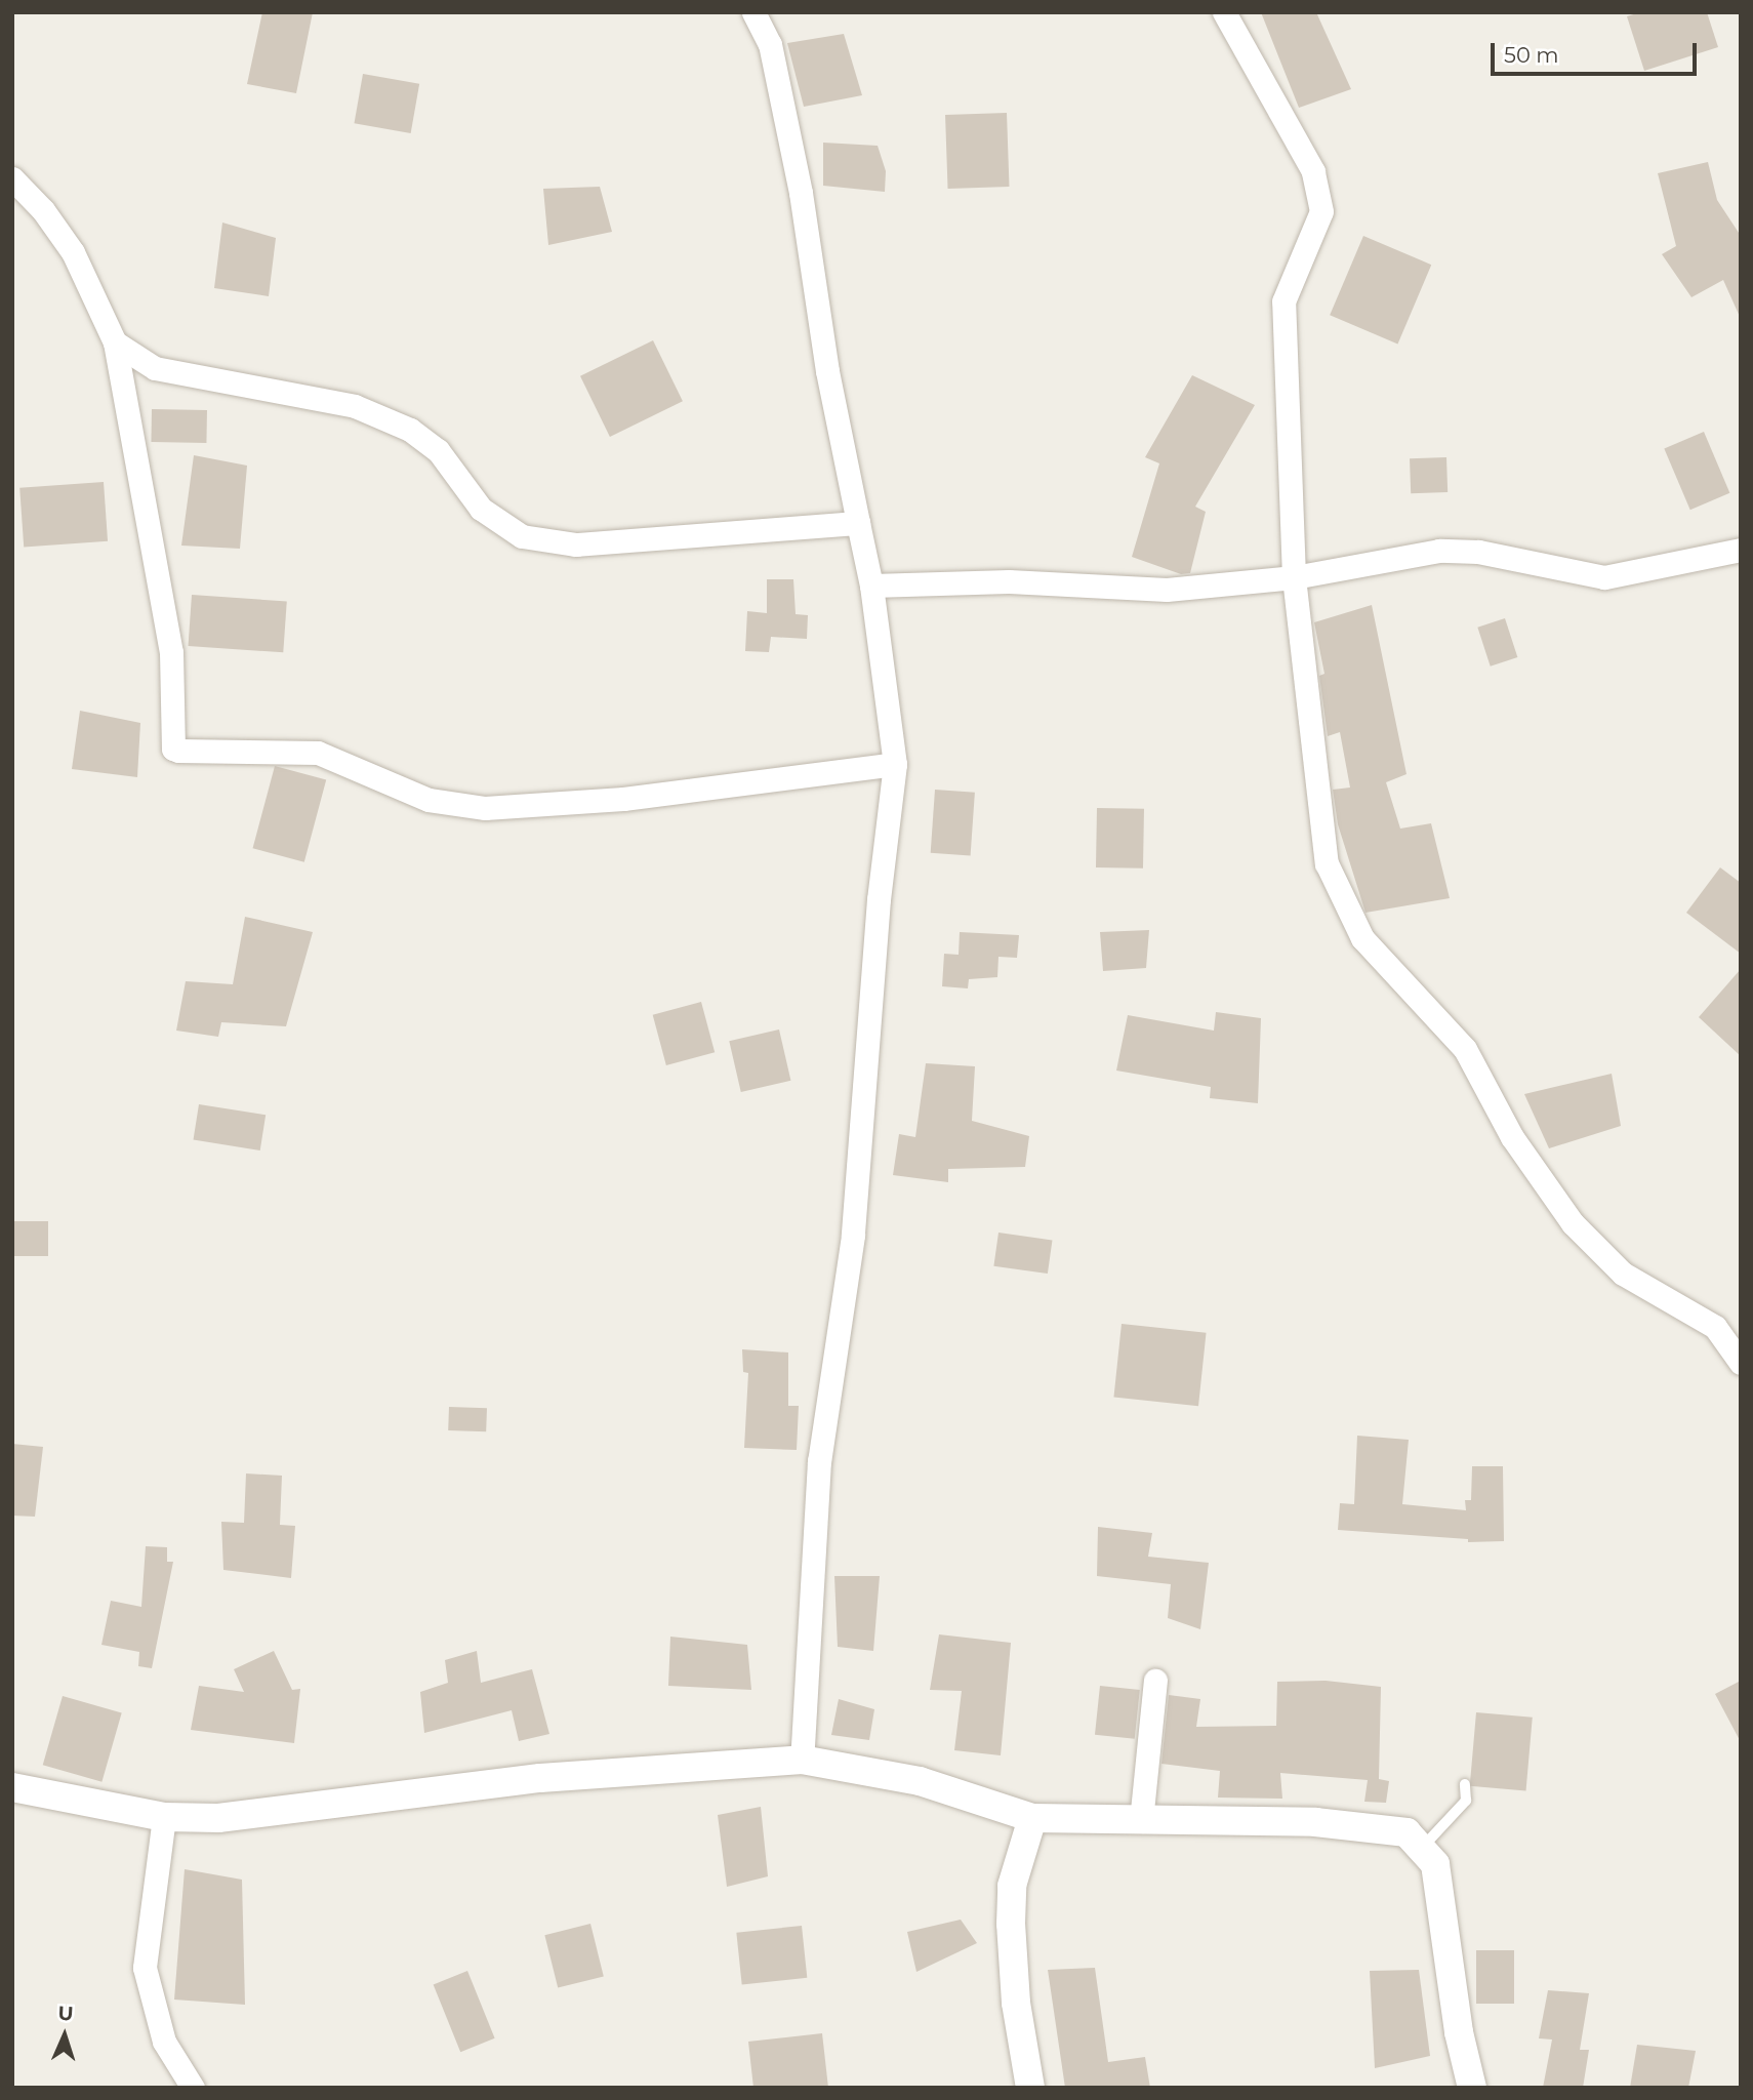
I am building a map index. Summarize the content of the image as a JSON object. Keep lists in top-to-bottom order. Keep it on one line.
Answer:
{"scale_bar":"50 m","north":"top"}
